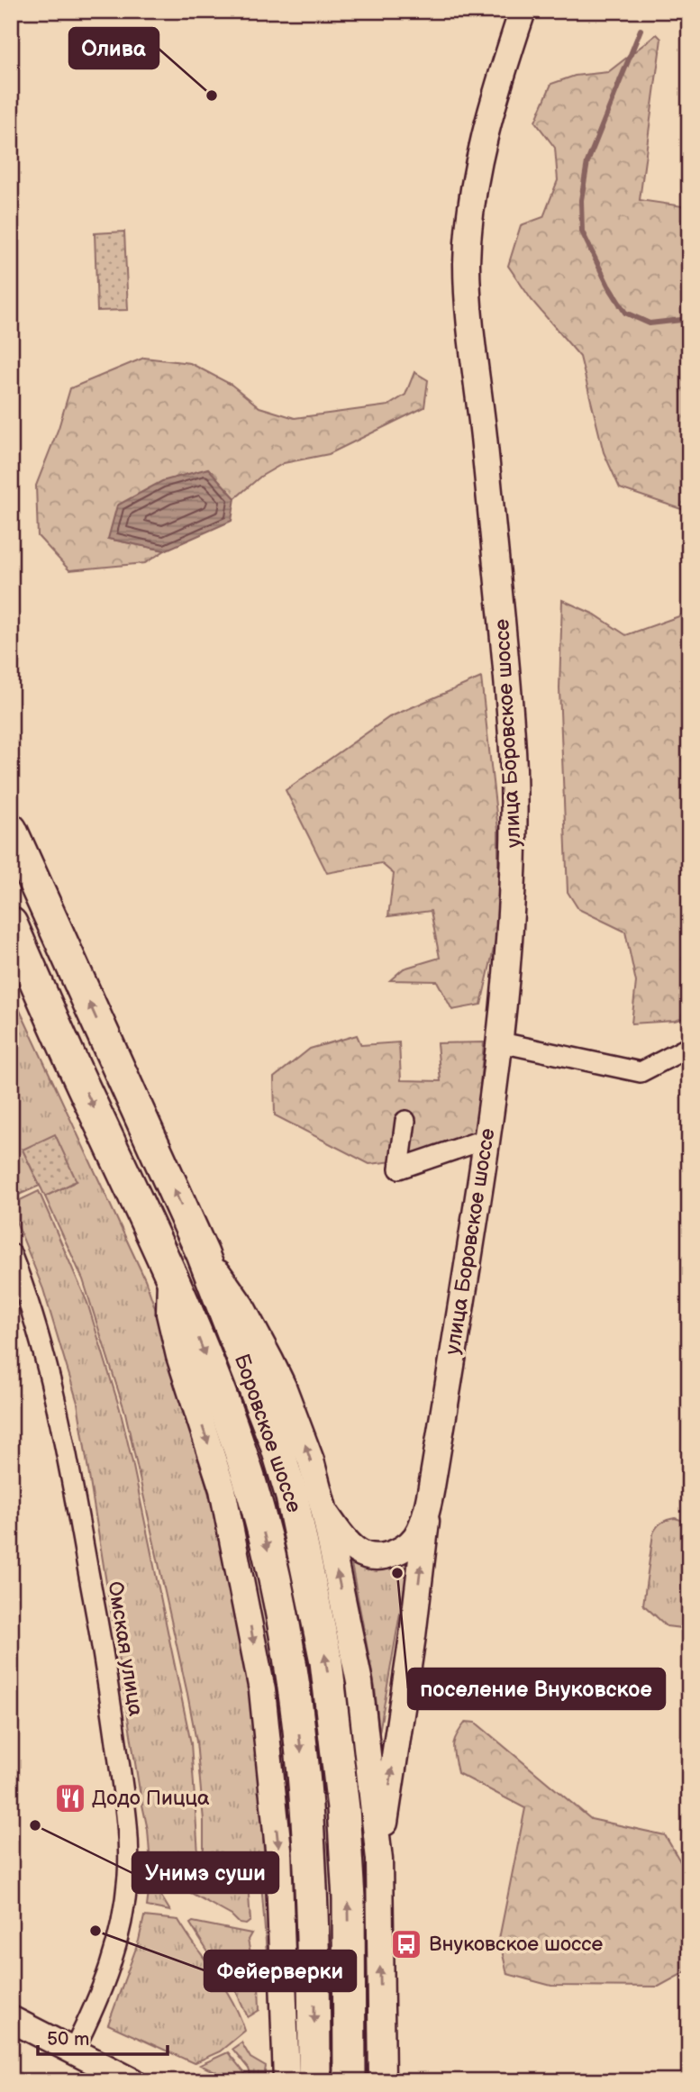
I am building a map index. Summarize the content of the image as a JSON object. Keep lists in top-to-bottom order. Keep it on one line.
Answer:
{"streets":{"main road":["Боровское шоссе"],"street":["улица Боровское шоссе","Омская улица"]},"places":{"other":["Олива","поселение Внуковское","Унимэ суши","Фейерверки"],"restaurant":["Додо Пицца"],"bus stop":["Внуковское шоссе"]},"scale_bar":"50 m"}
